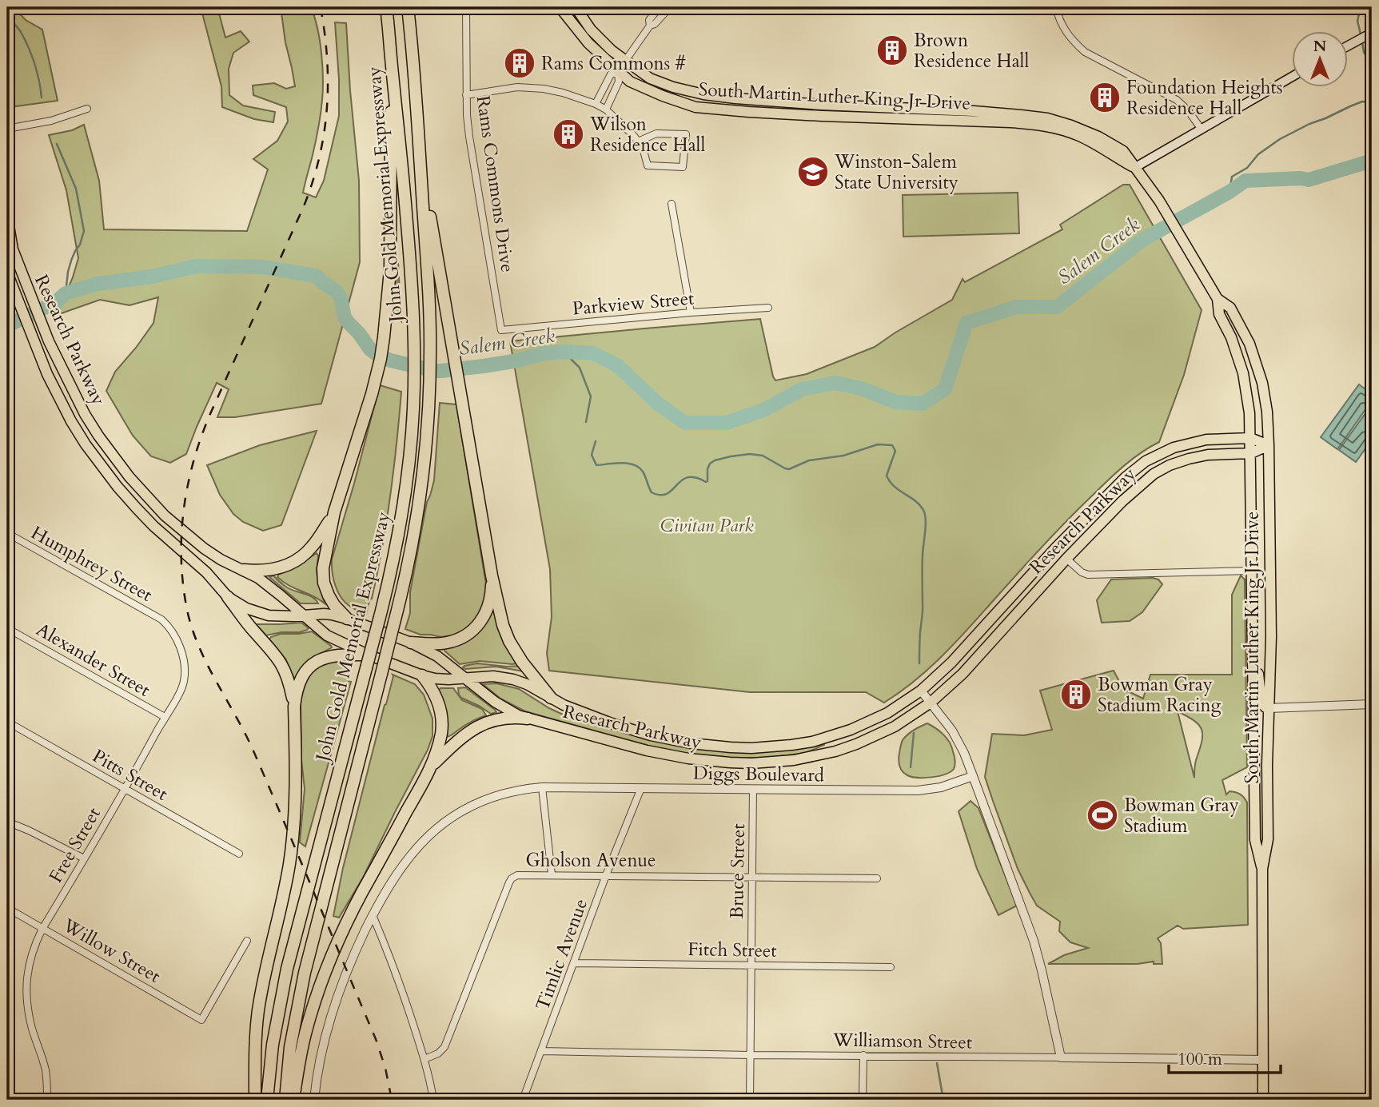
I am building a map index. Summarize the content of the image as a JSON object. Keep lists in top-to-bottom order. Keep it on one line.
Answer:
{"streets":{"highway":["John Gold Memorial Expressway"],"main road":["South Martin Luther King Jr Drive","Research Parkway"],"street":["Rams Commons Drive","Parkview Street","Humphrey Street","Alexander Street","Diggs Boulevard","Pitts Street","Free Street","Gholson Avenue","Bruce Street","Fitch Street","Willow Street","Timlic Avenue","Williamson Street"]},"crossings":[["South Martin Luther King Jr Drive","Research Parkway"],["Rams Commons Drive","Parkview Street"],["Humphrey Street","Free Street"],["Alexander Street","Free Street"],["Diggs Boulevard","Bruce Street"],["Diggs Boulevard","Timlic Avenue"],["Pitts Street","Free Street"],["Free Street","Willow Street"],["Gholson Avenue","Bruce Street"],["Gholson Avenue","Timlic Avenue"],["Bruce Street","Fitch Street"],["Bruce Street","Williamson Street"],["Fitch Street","Timlic Avenue"],["Timlic Avenue","Williamson Street"]],"water":["Salem Creek"],"parks":["Civitan Park"],"places":{"building":["Brown Residence Hall","Rams Commons #","Foundation Heights Residence Hall","Wilson Residence Hall","Bowman Gray Stadium Racing"],"school or university":["Winston-Salem State University"],"sports":["Bowman Gray Stadium"]},"scale_bar":"100 m","north":"top"}
